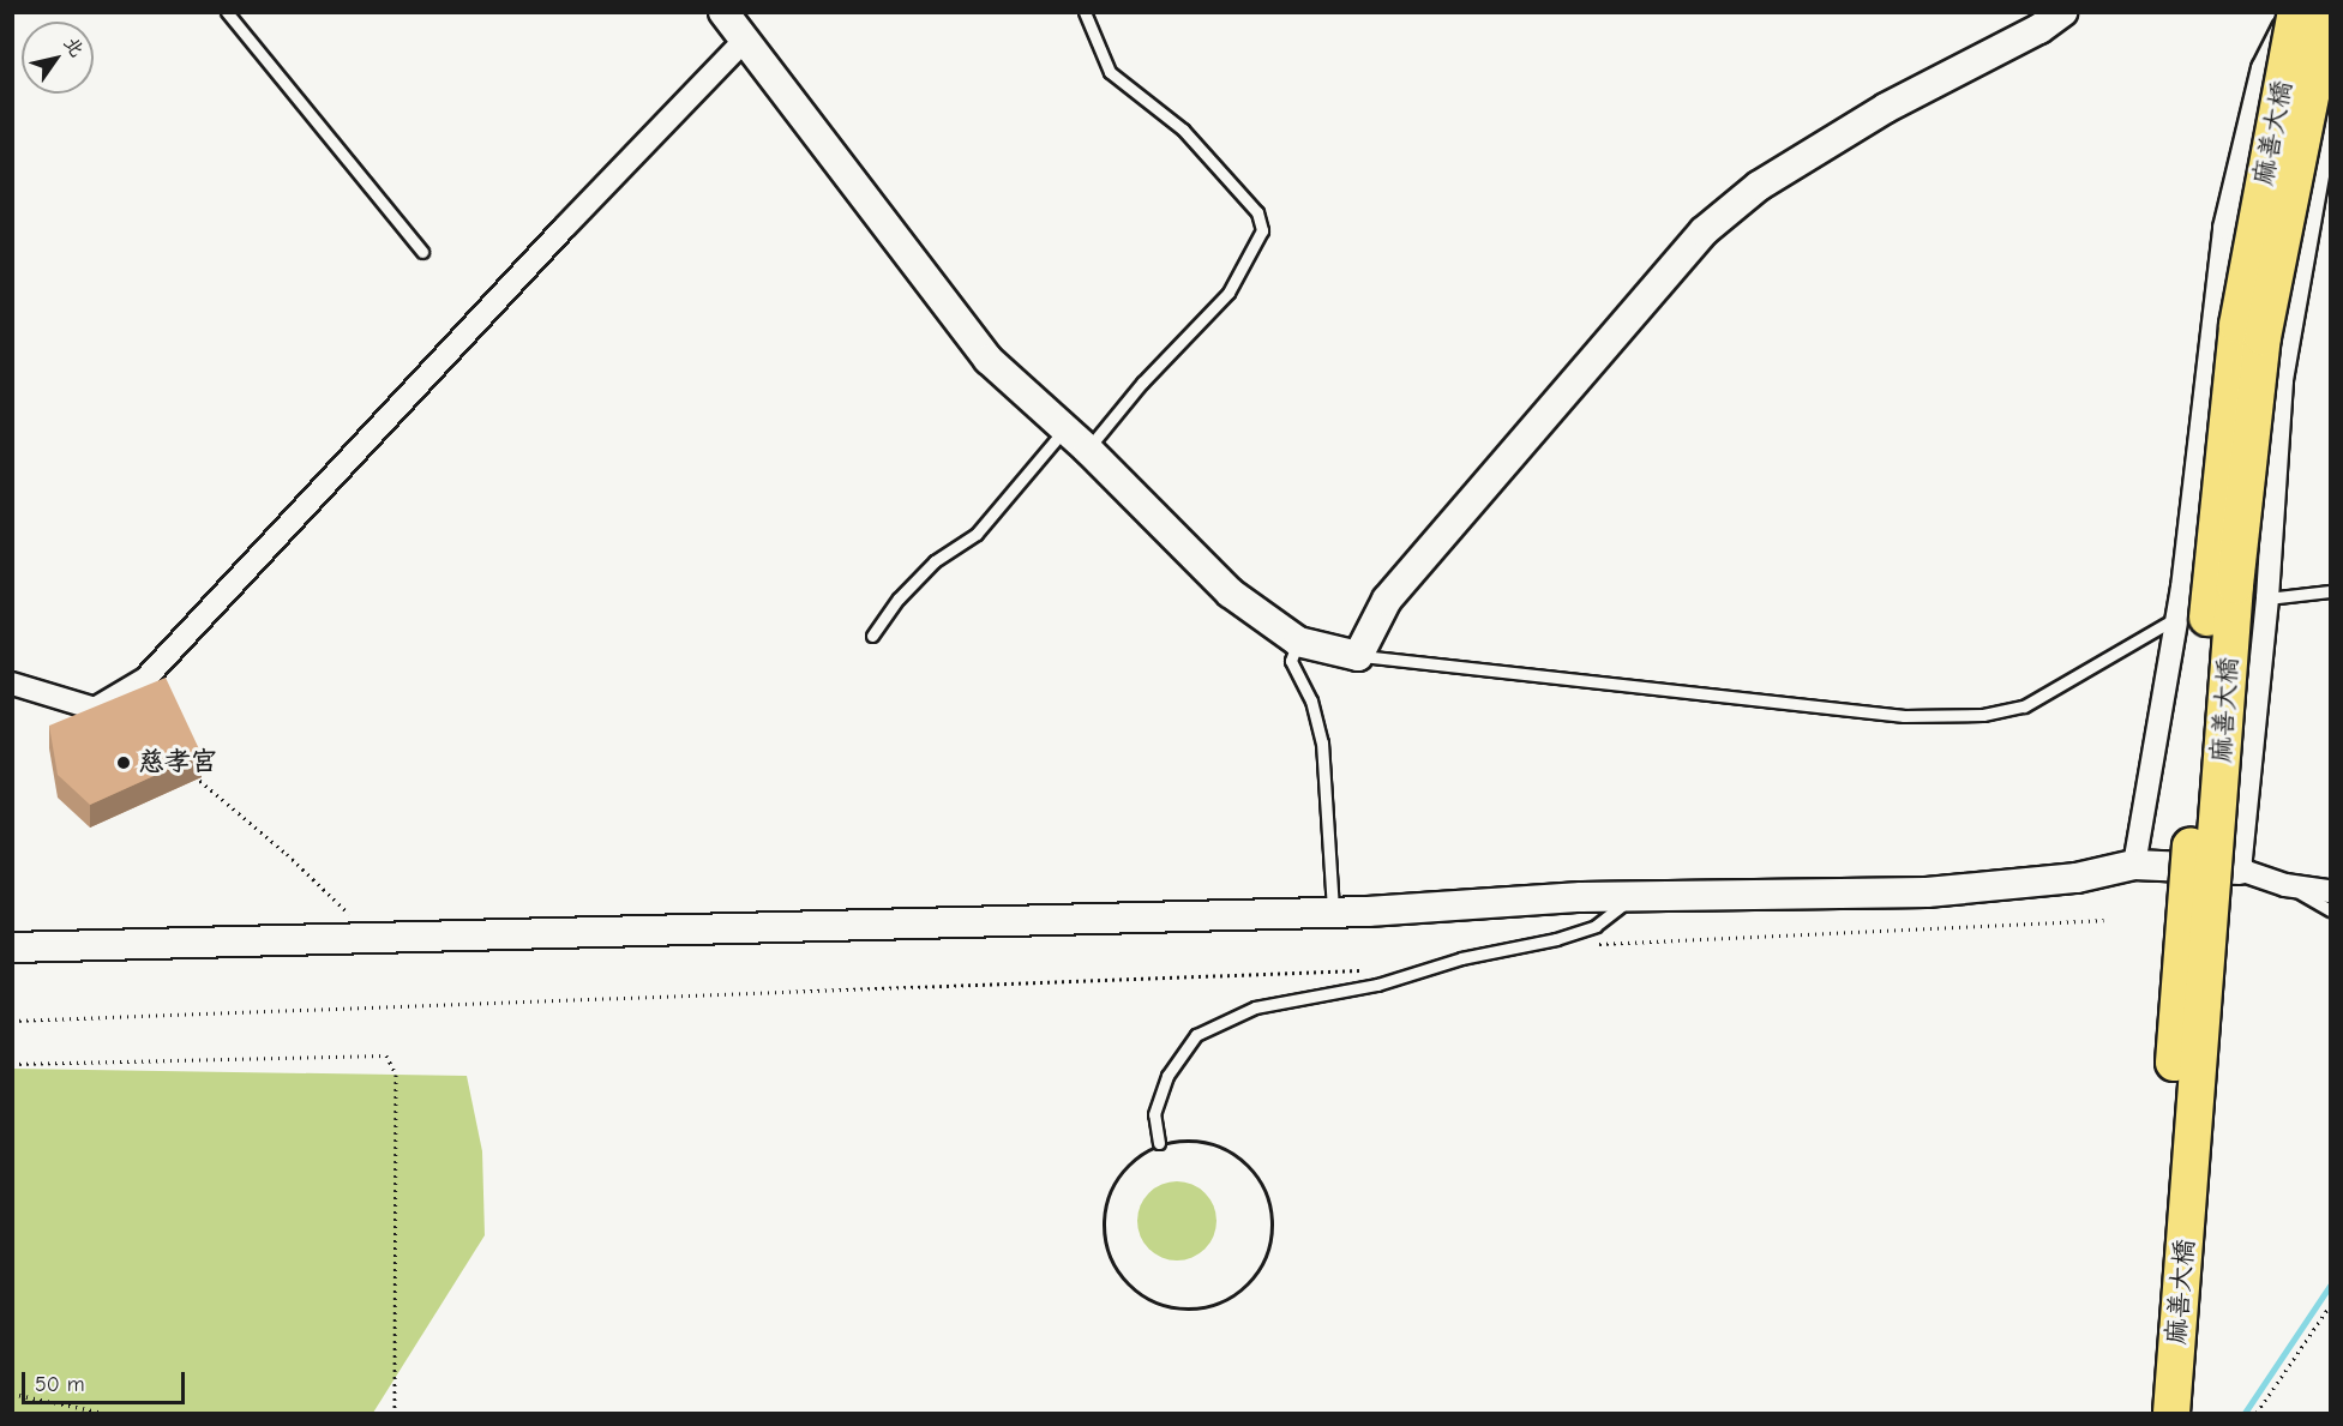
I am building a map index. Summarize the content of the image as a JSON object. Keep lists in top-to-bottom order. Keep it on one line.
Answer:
{"streets":{"main road":["麻善大橋"]},"places":["慈孝宮"],"scale_bar":"50 m","north":"top right"}
